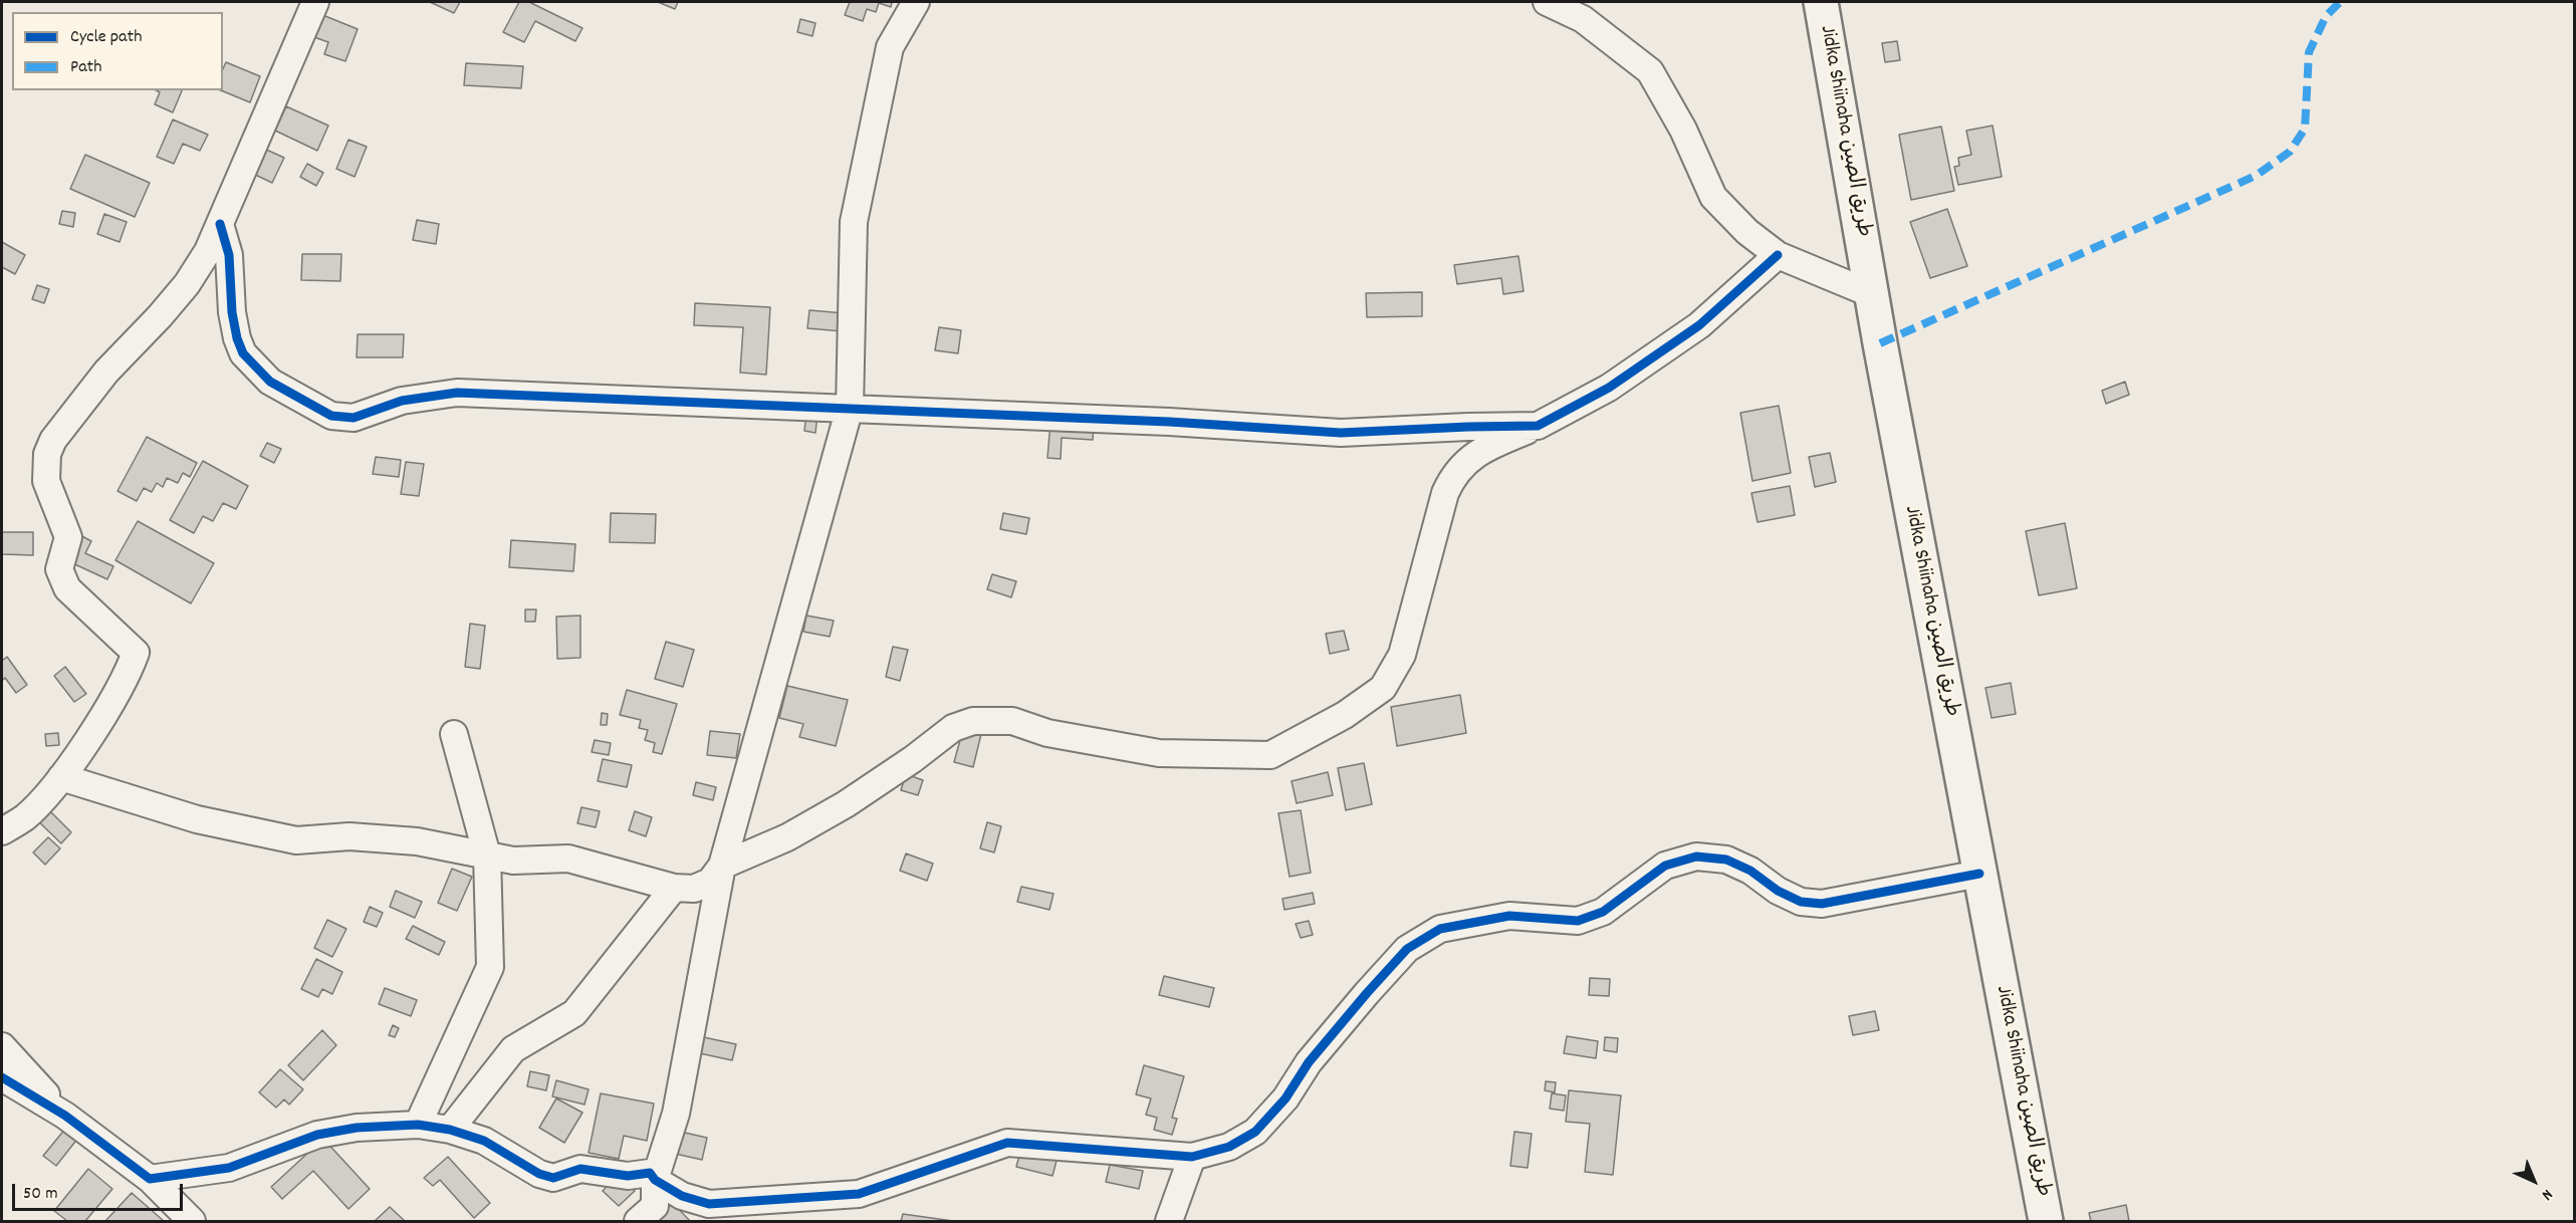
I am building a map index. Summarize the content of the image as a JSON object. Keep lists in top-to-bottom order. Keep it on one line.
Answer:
{"streets":{"main road":["Jidka Shiinaha طريق الصين"]},"legend":["Cycle path","Path"],"scale_bar":"50 m","north":"bottom right"}
